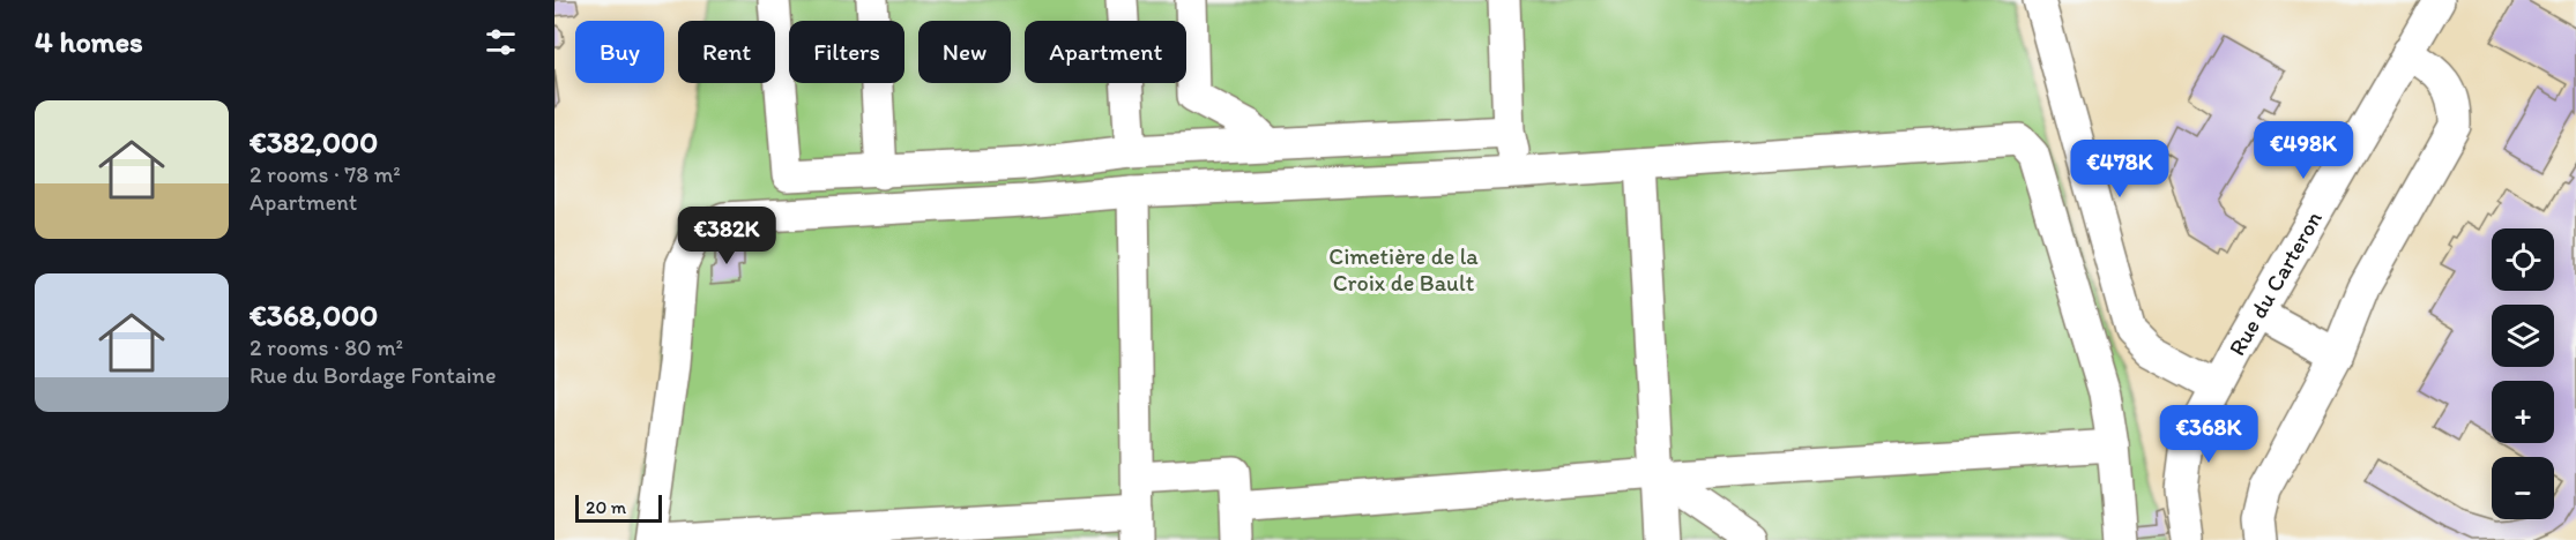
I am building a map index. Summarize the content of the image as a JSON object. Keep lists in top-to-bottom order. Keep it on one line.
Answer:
{"streets":{"street":["Rue du Carteron"]},"parks":["Cimetière de la Croix de Bault"],"scale_bar":"20 m","page":{"heading":"4 homes","chip":["Buy","Rent","Filters","New","Apartment"],"list":[{"name":"€382,000","note":"2 rooms · 78 m² · Apartment"},{"name":"€368,000","note":"2 rooms · 80 m² · Rue du Bordage Fontaine"}],"price":["€498K","€478K","€382K","€368K"],"map_buttons":["+","−"],"scale":"20 m"}}
